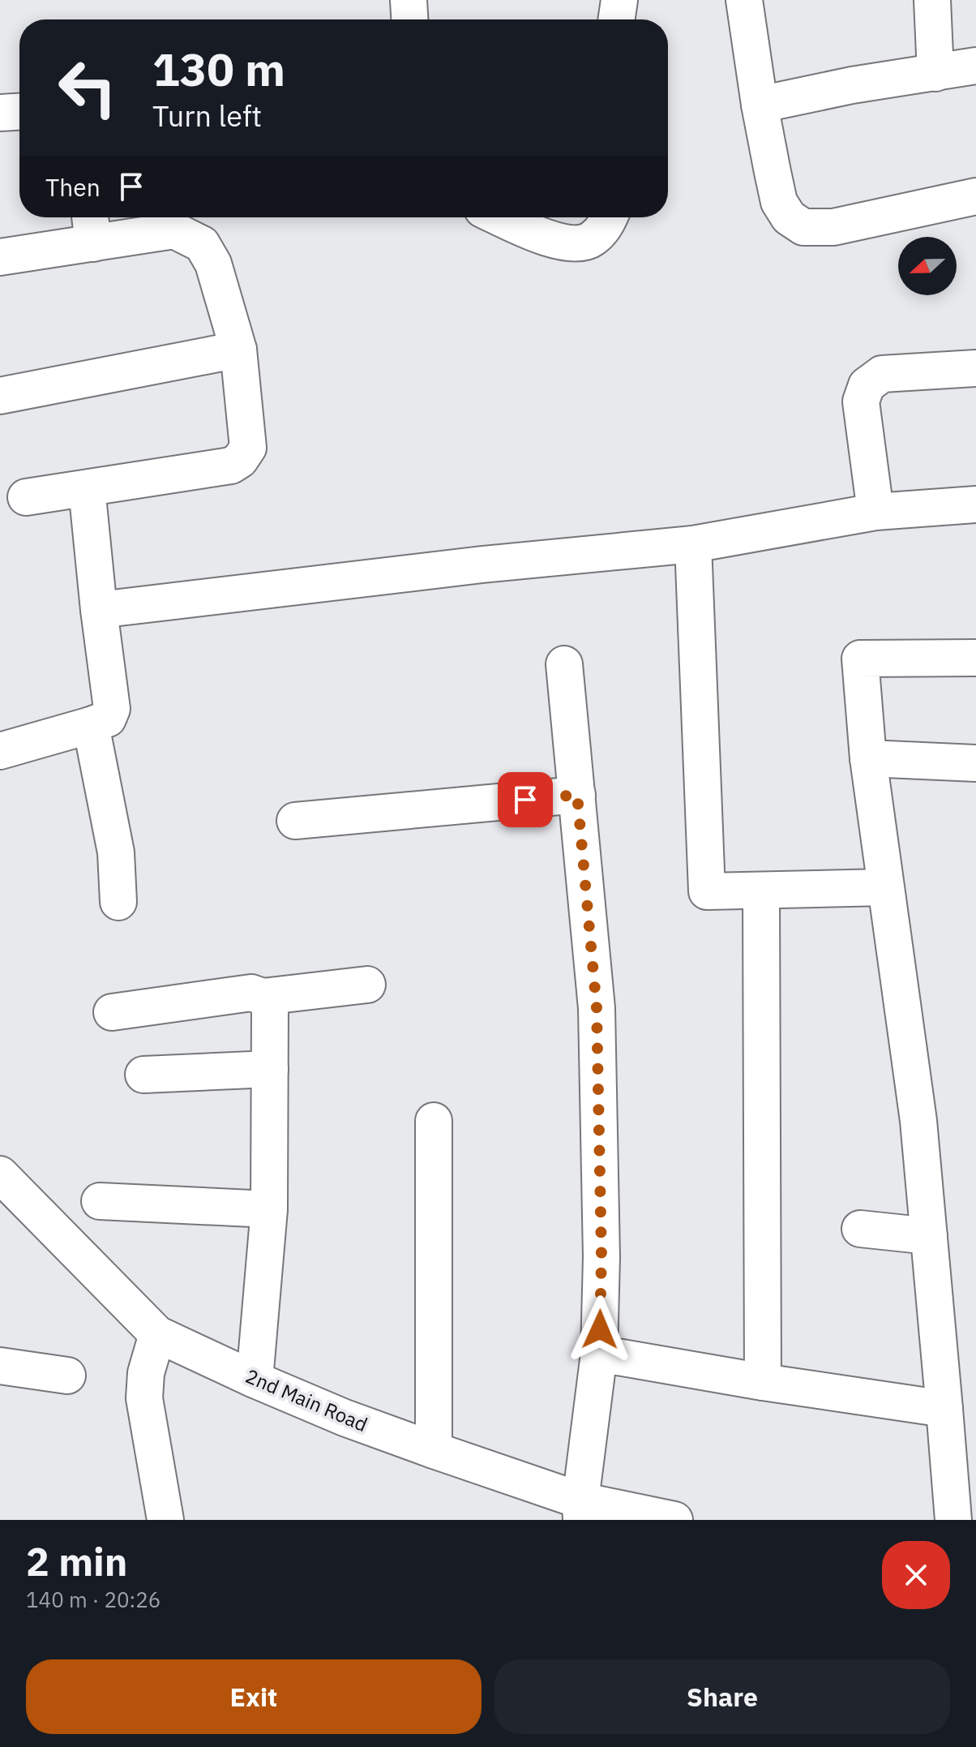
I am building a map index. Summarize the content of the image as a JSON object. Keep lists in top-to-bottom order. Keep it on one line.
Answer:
{"streets":{"street":["2nd Main Road"]},"north":"left","page":{"turn":["130 m","Turn left"],"then":"Then","heading":["2 min","140 m · 20:26"],"buttons":["Exit","Share"]}}
